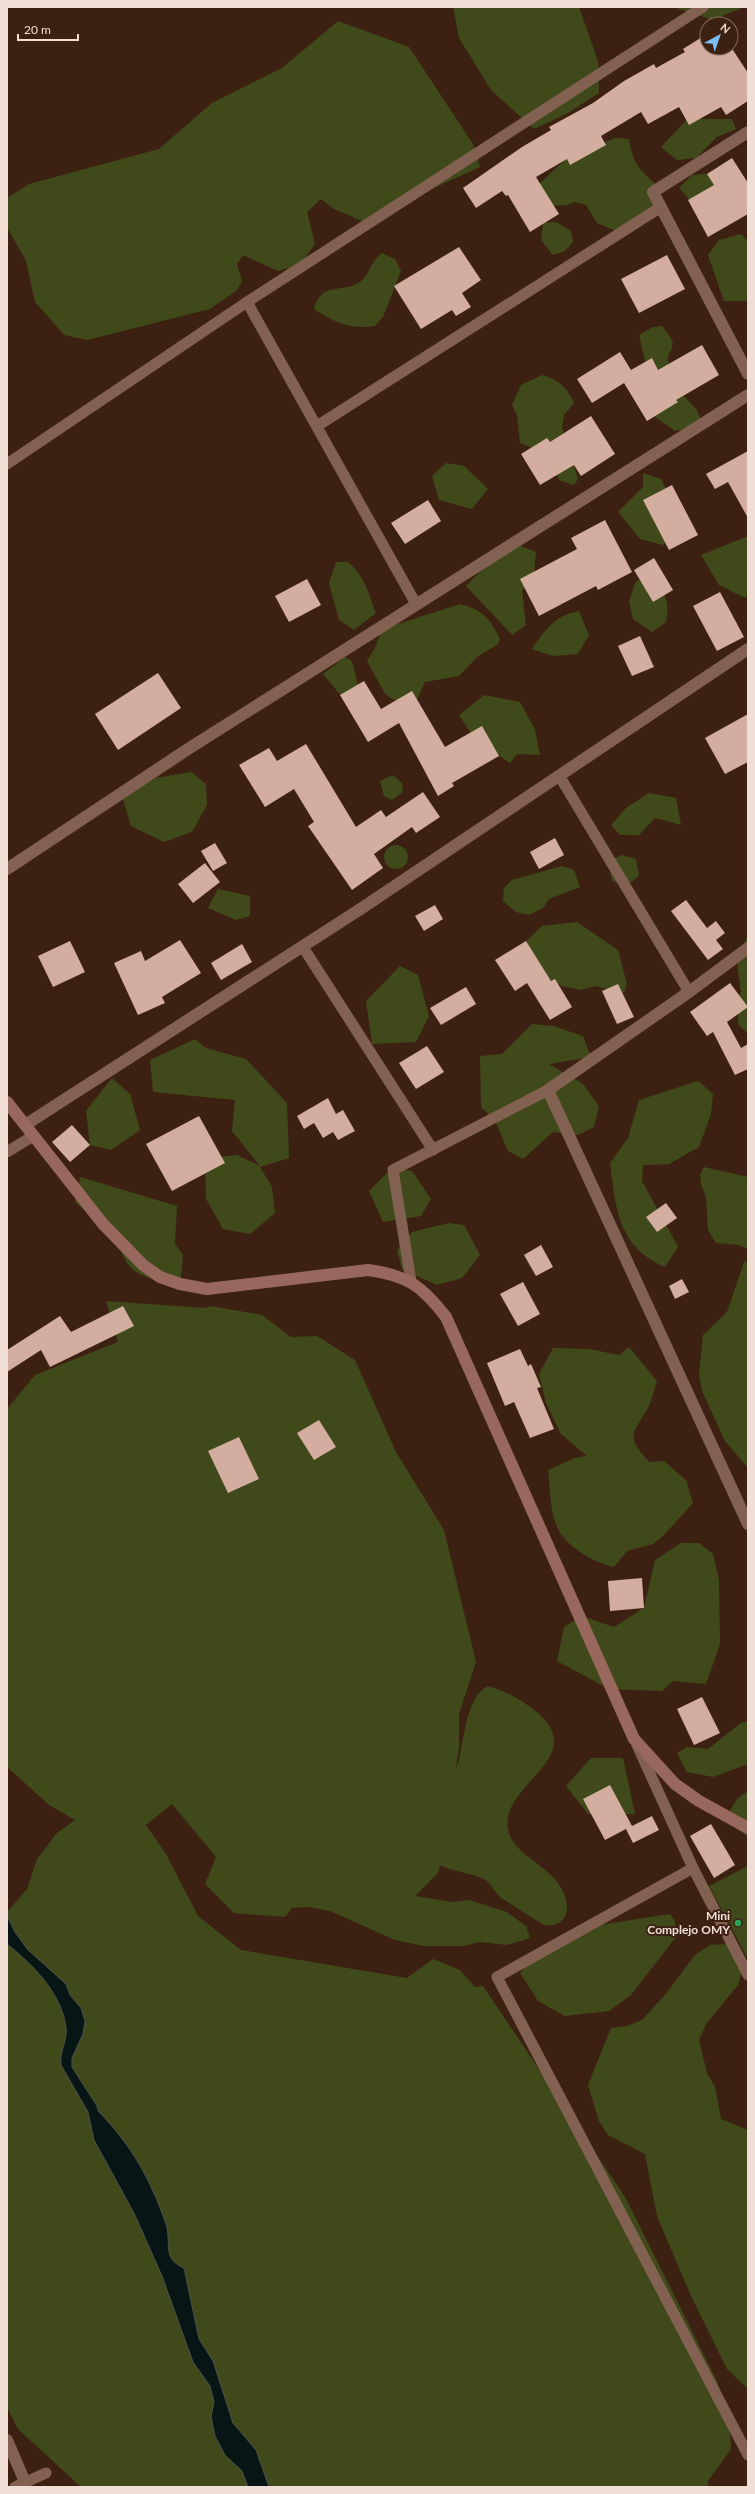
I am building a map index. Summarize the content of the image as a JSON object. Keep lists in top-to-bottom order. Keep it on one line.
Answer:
{"places":["Mini Complejo OMY"],"scale_bar":"20 m","north":"top right"}
